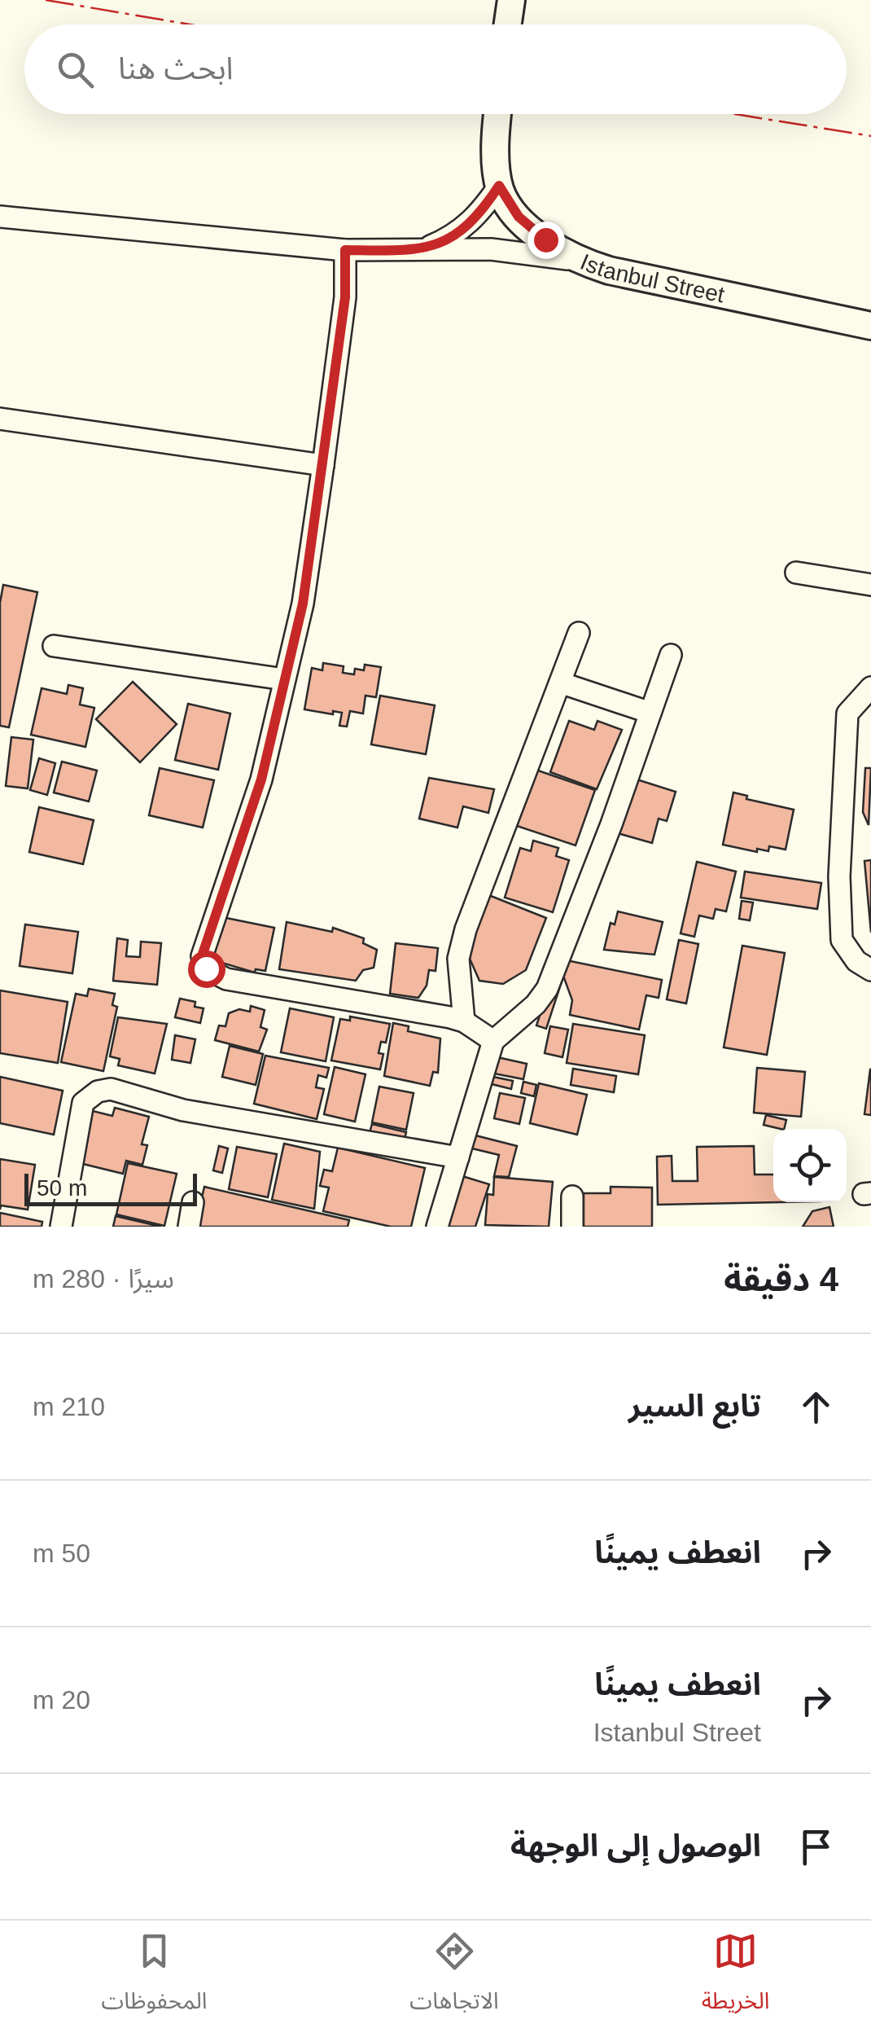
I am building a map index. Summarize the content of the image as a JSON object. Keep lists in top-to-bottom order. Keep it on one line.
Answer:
{"streets":{"street":["Istanbul Street"]},"scale_bar":"50 m","page":{"search":"ابحث هنا","scale":"50 m","heading":["4 دقيقة","سيرًا · 280 m"],"list":[["تابع السير","210 m"],["انعطف يمينًا","50 m"],["انعطف يمينًا","Istanbul Street","20 m"],"الوصول إلى الوجهة"],"nav":["الخريطة","الاتجاهات","المحفوظات"]}}
